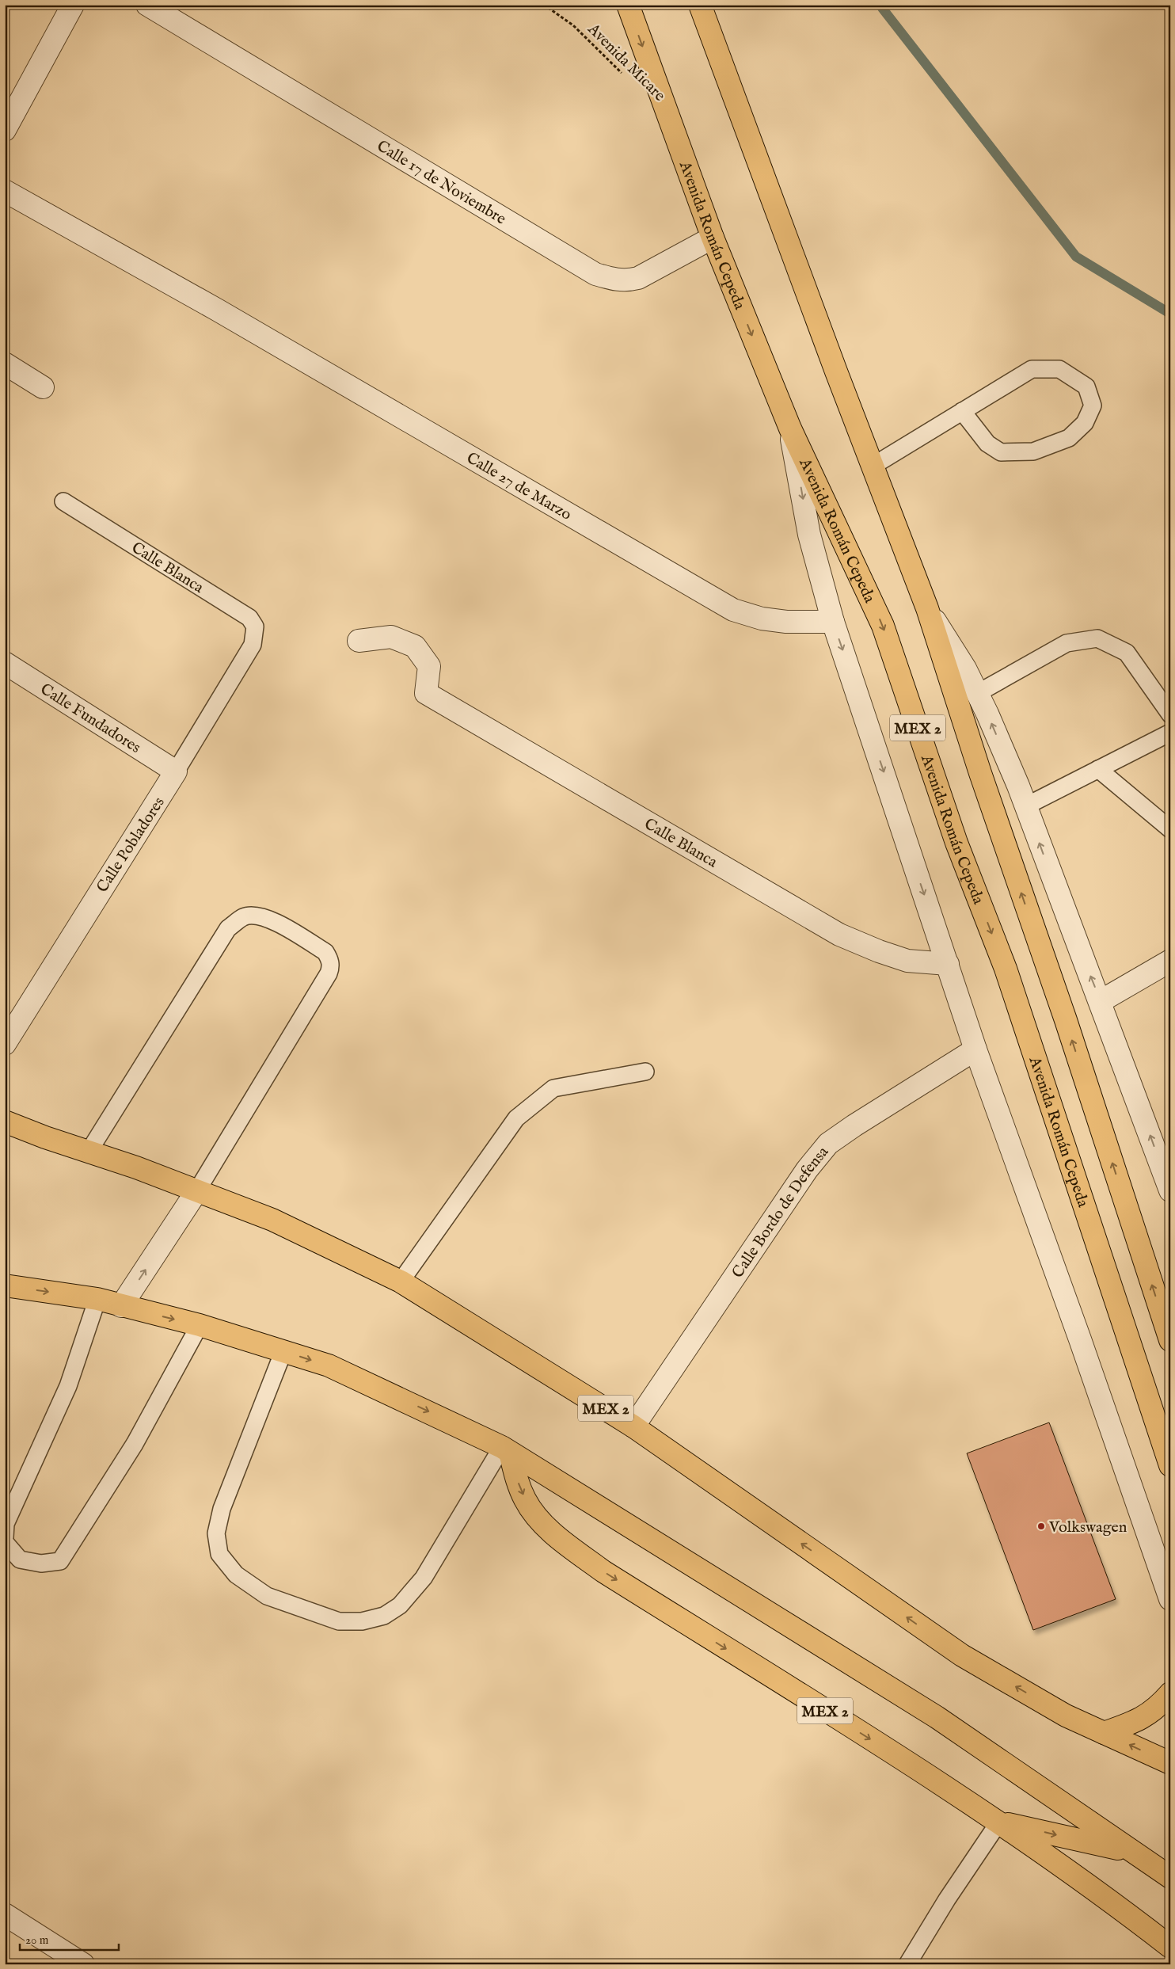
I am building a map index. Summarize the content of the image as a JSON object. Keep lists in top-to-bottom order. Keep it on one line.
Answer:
{"streets":{"main road":["Avenida Román Cepeda","MEX 2"],"street":["Calle 17 de Noviembre","Calle 27 de Marzo","Calle Blanca","Calle Fundadores","Calle Pobladores","Calle Bordo de Defensa"],"path":["Avenida Micare"]},"crossings":[["Calle 17 de Noviembre","Avenida Román Cepeda"],["Avenida Román Cepeda","MEX 2"],["Calle 27 de Marzo","MEX 2"],["Calle Blanca","MEX 2"],["Calle Blanca","Calle Pobladores"],["Calle Fundadores","Calle Pobladores"],["MEX 2","Calle Bordo de Defensa"]],"places":["Volkswagen"],"scale_bar":"20 m"}
